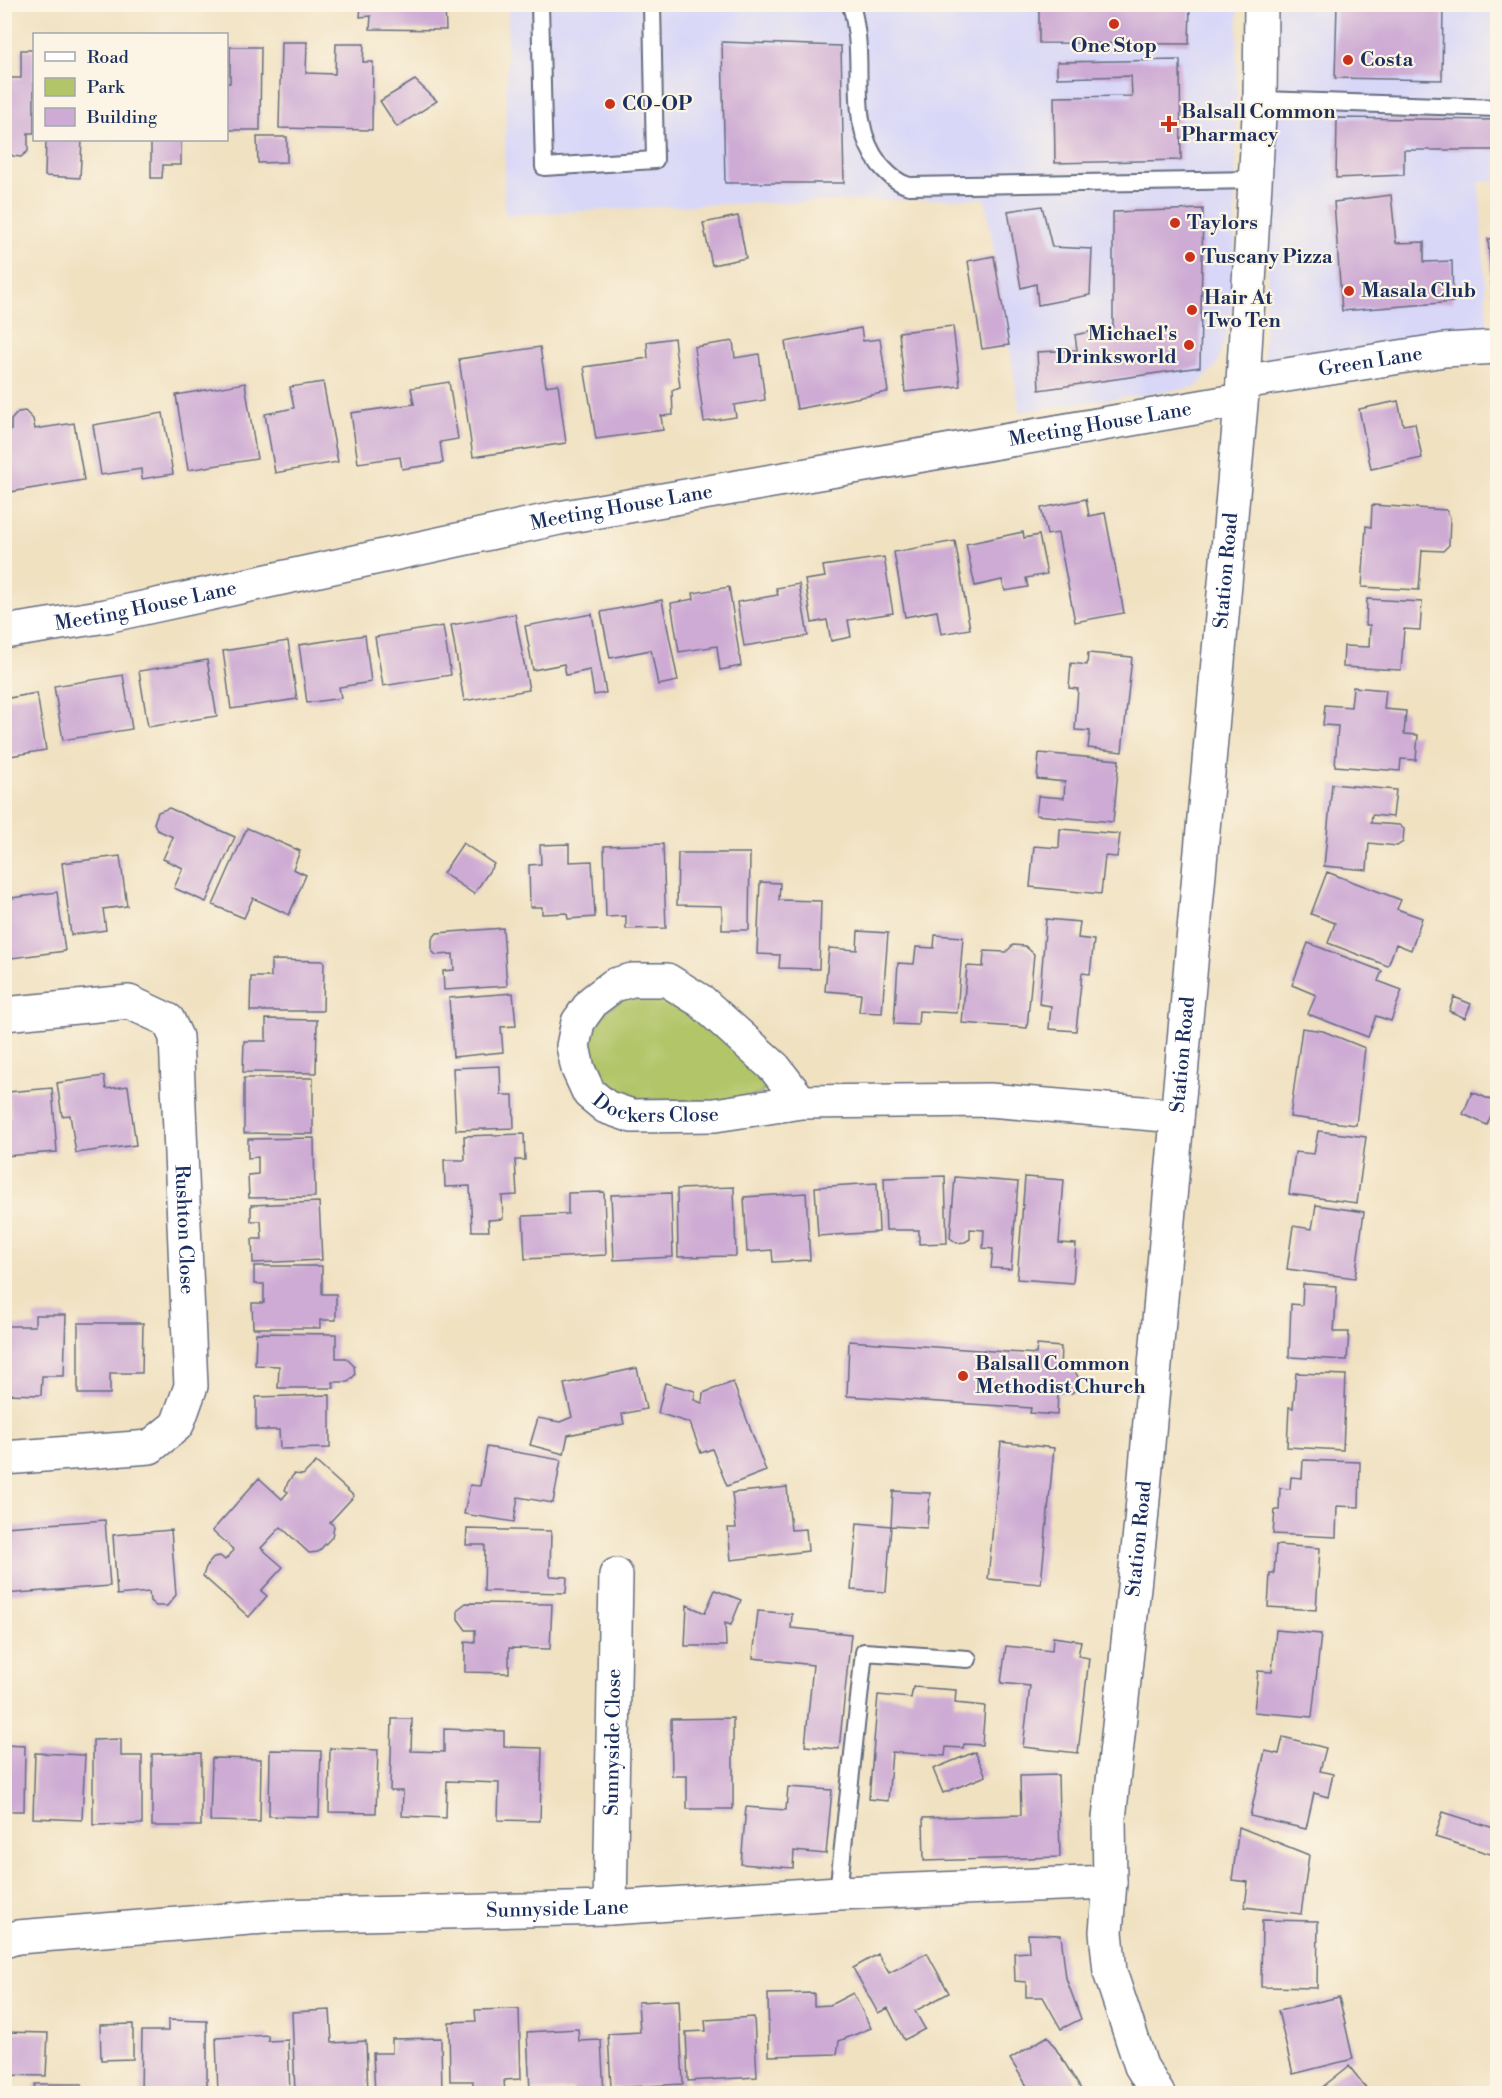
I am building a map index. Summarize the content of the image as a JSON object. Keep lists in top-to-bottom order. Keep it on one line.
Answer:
{"streets":{"street":["Green Lane","Meeting House Lane","Station Road","Dockers Close","Rushton Close","Sunnyside Close","Sunnyside Lane"]},"crossings":[["Green Lane","Meeting House Lane"],["Green Lane","Station Road"],["Meeting House Lane","Station Road"],["Station Road","Dockers Close"],["Station Road","Sunnyside Lane"],["Sunnyside Close","Sunnyside Lane"]],"places":{"other":["One Stop","Costa","CO-OP","Taylors","Tuscany Pizza","Masala Club","Hair At Two Ten","Michael's Drinksworld","Balsall Common Methodist Church"],"health":["Balsall Common Pharmacy"]},"legend":["Road","Park","Building"]}
